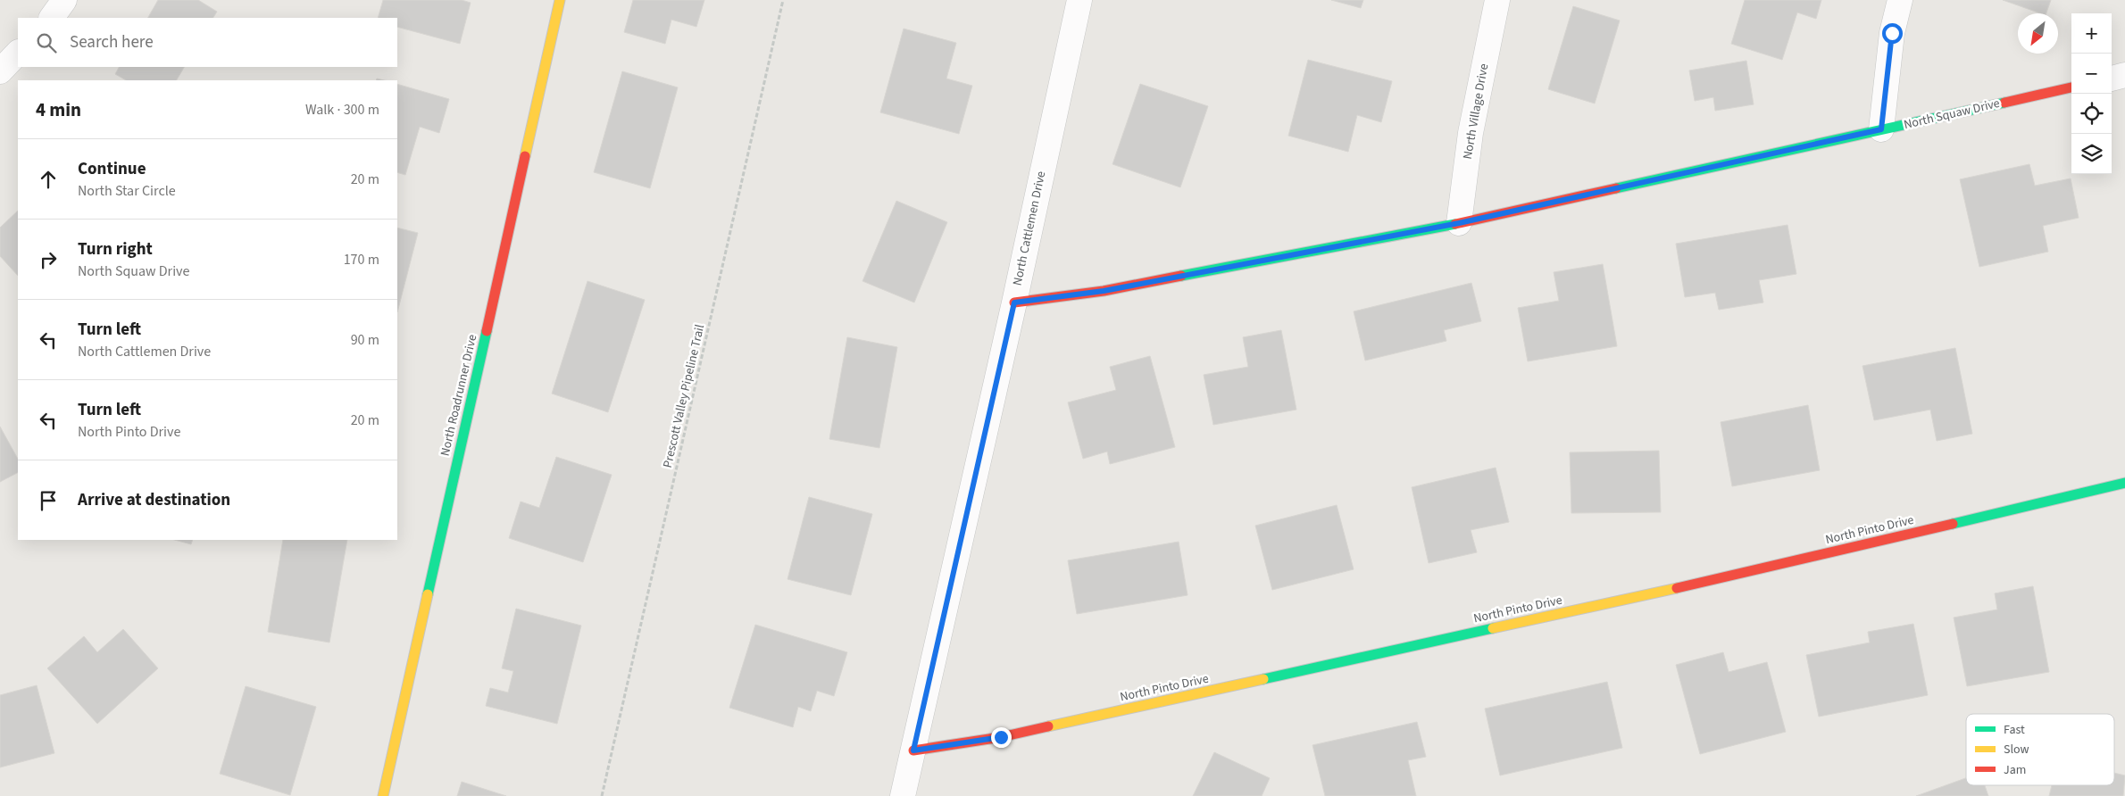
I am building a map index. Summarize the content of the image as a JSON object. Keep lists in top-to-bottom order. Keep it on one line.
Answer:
{"streets":{"street":["North Village Drive","North Squaw Drive","North Cattlemen Drive","North Roadrunner Drive","North Pinto Drive"],"path":["Prescott Valley Pipeline Trail"]},"crossings":[["North Village Drive","North Squaw Drive"],["North Squaw Drive","North Cattlemen Drive"],["North Cattlemen Drive","North Pinto Drive"]],"legend":["Fast","Slow","Jam"],"north":"bottom left","page":{"map_buttons":["+","−"],"search":"Search here","heading":["4 min","Walk · 300 m"],"list":[["Continue","North Star Circle","20 m"],["Turn right","North Squaw Drive","170 m"],["Turn left","North Cattlemen Drive","90 m"],["Turn left","North Pinto Drive","20 m"],"Arrive at destination"]}}
